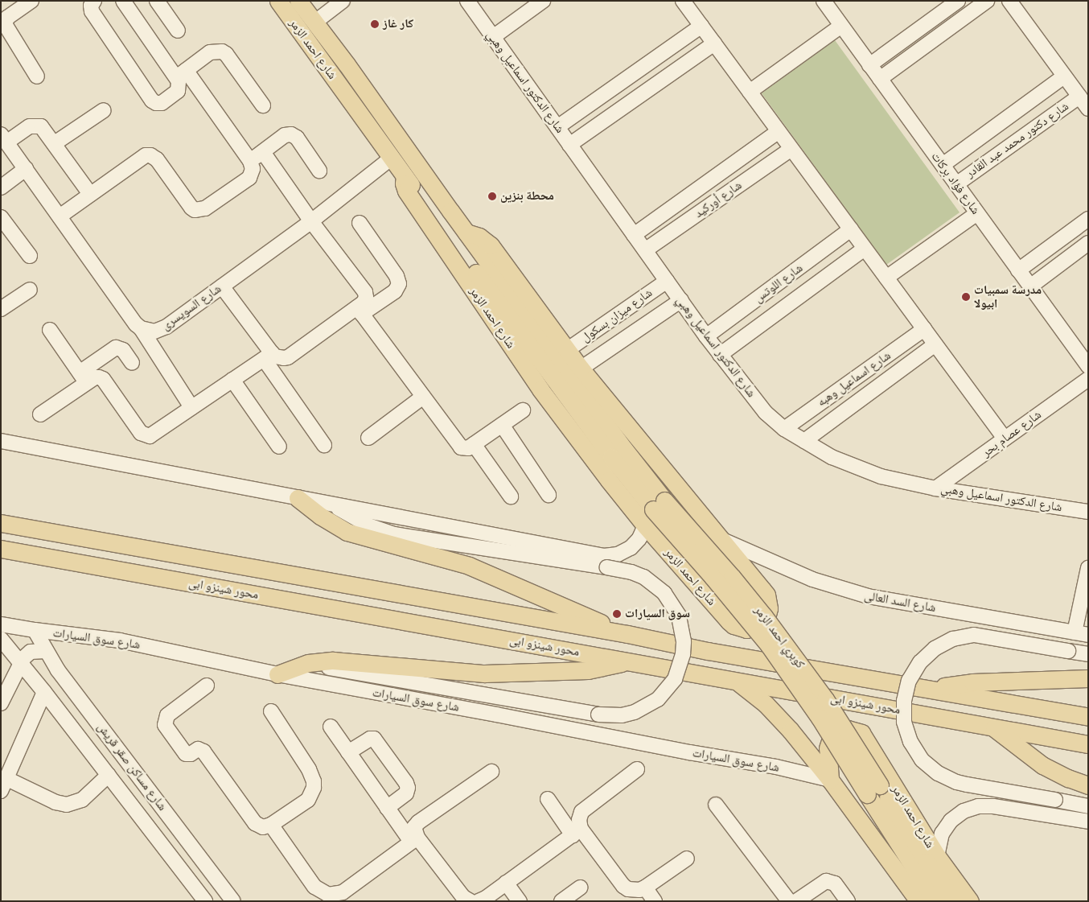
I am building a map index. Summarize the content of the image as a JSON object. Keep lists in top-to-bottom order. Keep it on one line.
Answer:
{"streets":{"main road":["شارع احمد الزمر","محور شينزو ابى","كوبري احمد الزمر"],"street":["شارع الدكتور اسماعيل وهبي","شارع دكتور محمد عبد القادر","شارع فؤاد بركات","شارع أوركيد","شارع اللوتس","شارع السويسرى","شارع ميزان بسكول","شارع اسماعيل وهبه","شارع عصام بحر","شارع السد العالى","شارع سوق السيارات","شارع مساكن صقر قريش"]},"crossings":[["شارع احمد الزمر","شارع السويسرى"],["شارع احمد الزمر","شارع السد العالى"],["شارع احمد الزمر","كوبري احمد الزمر"],["شارع احمد الزمر","شارع سوق السيارات"],["شارع الدكتور اسماعيل وهبي","شارع أوركيد"],["شارع الدكتور اسماعيل وهبي","شارع اللوتس"],["شارع الدكتور اسماعيل وهبي","شارع ميزان بسكول"],["شارع الدكتور اسماعيل وهبي","شارع اسماعيل وهبه"],["شارع الدكتور اسماعيل وهبي","شارع عصام بحر"],["شارع دكتور محمد عبد القادر","شارع فؤاد بركات"],["شارع سوق السيارات","شارع مساكن صقر قريش"]],"places":["كار غاز","محطة بنزين","مدرسة سمبيات ابيولا","سوق السيارات"]}
